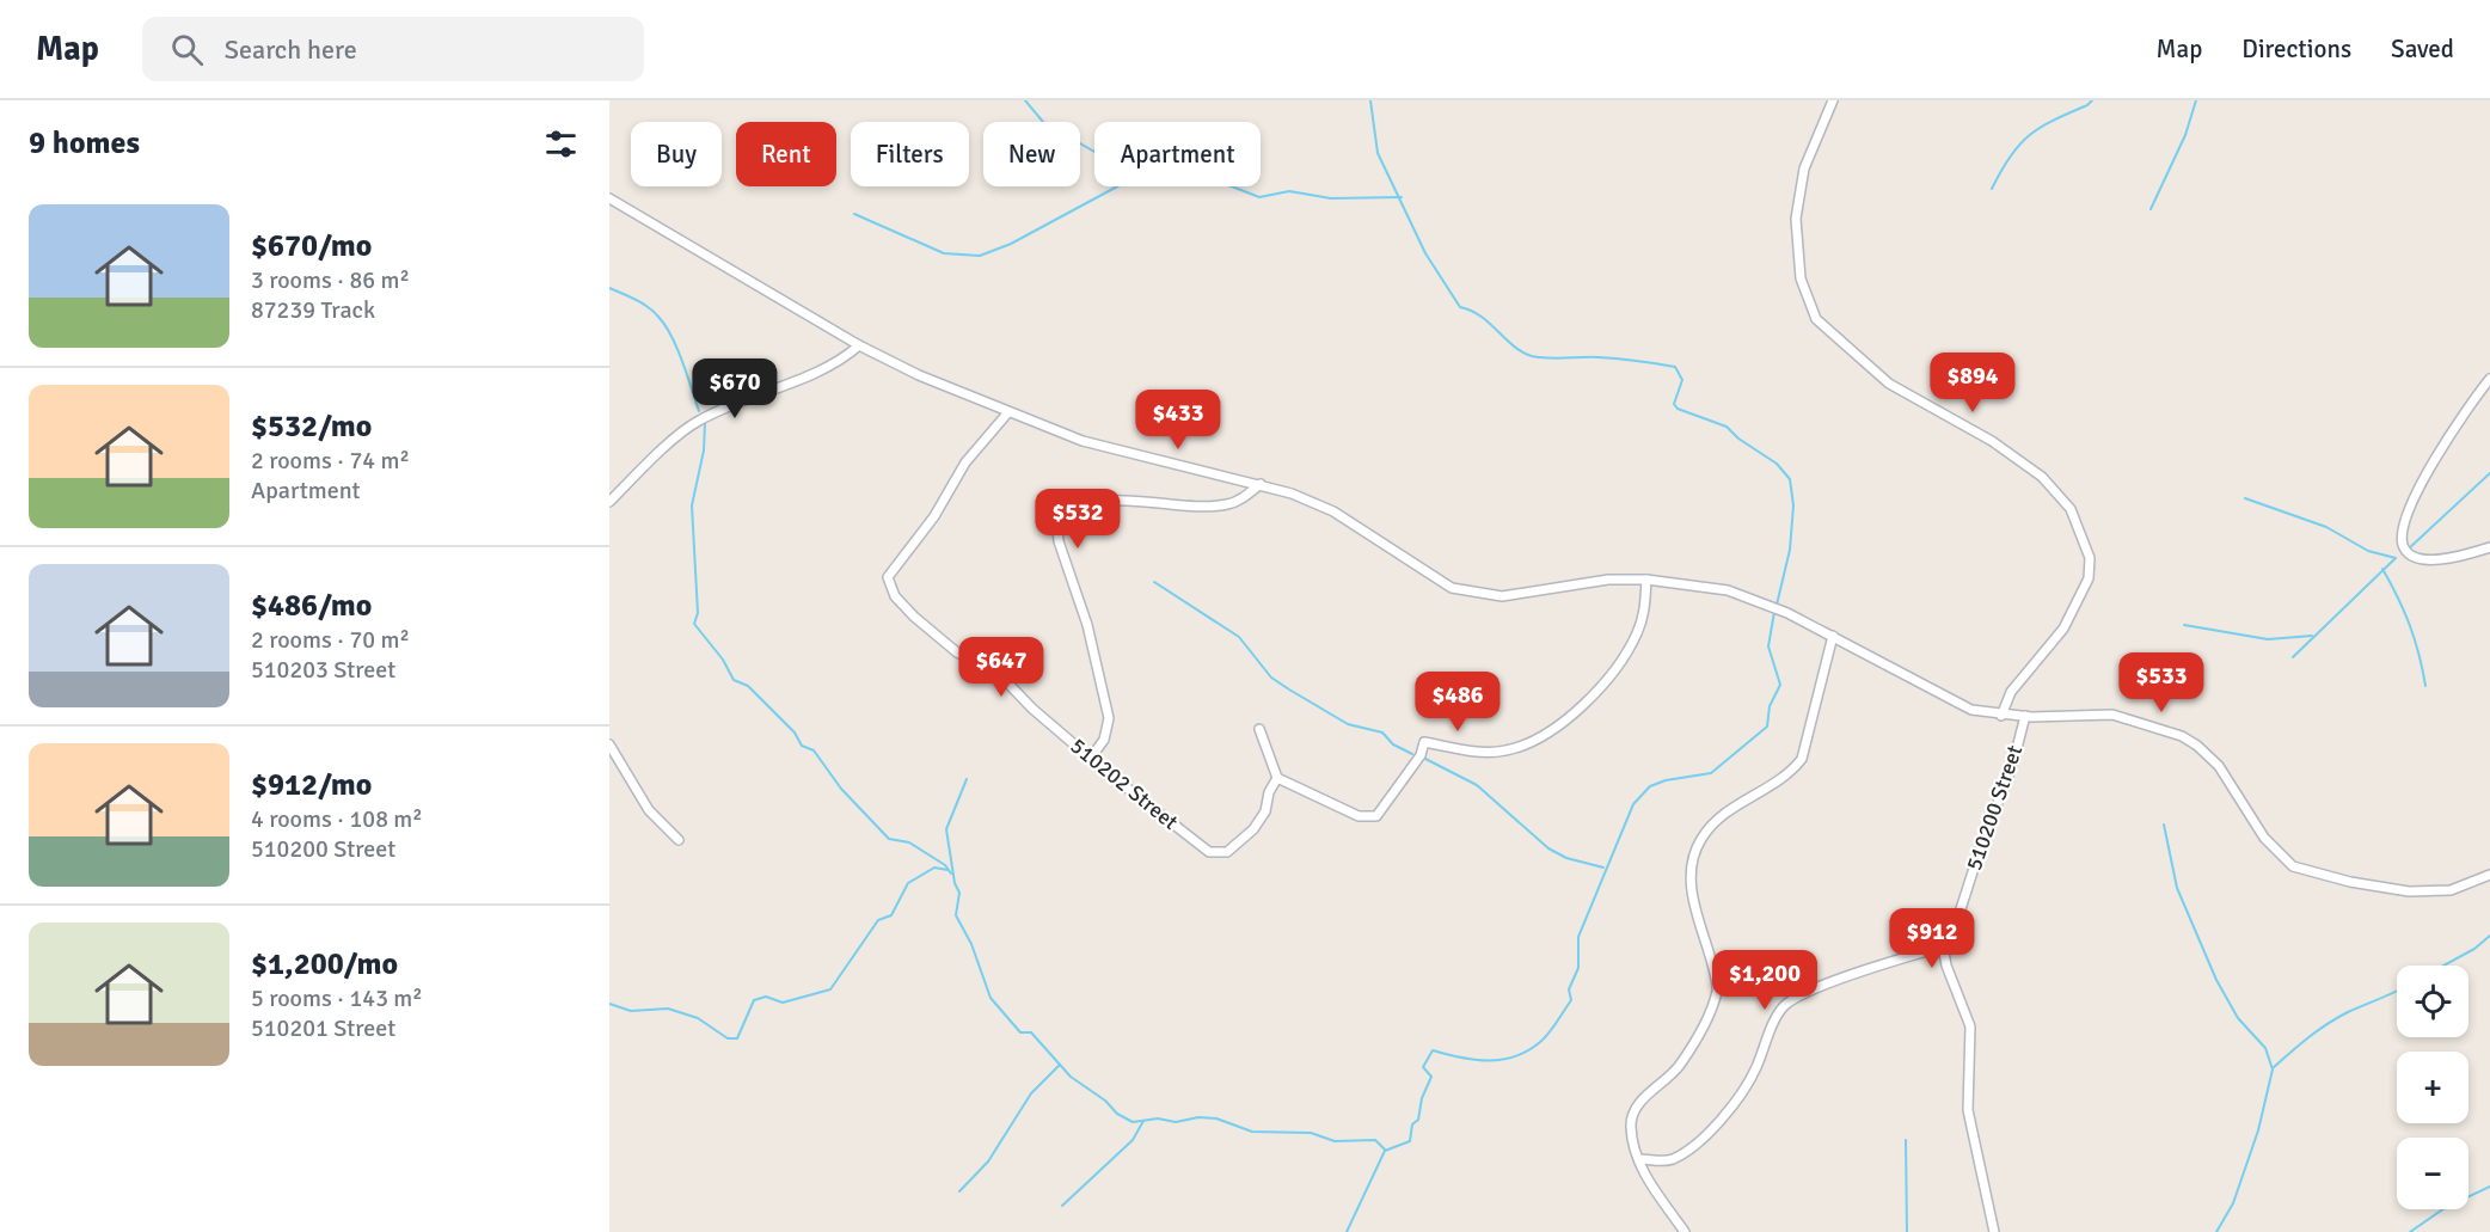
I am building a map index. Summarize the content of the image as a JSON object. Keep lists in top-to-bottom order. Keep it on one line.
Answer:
{"streets":{"street":["510202 Street","510200 Street"]},"page":{"header":"Map","search":"Search here","nav":["Map","Directions","Saved"],"heading":"9 homes","chip":["Buy","Rent","Filters","New","Apartment"],"list":[{"name":"$670/mo","note":"3 rooms · 86 m² · 87239 Track"},{"name":"$532/mo","note":"2 rooms · 74 m² · Apartment"},{"name":"$486/mo","note":"2 rooms · 70 m² · 510203 Street"},{"name":"$912/mo","note":"4 rooms · 108 m² · 510200 Street"},{"name":"$1,200/mo","note":"5 rooms · 143 m² · 510201 Street"}],"price":["$894","$670","$433","$532","$647","$533","$486","$912","$1,200"],"map_buttons":["+","−"]}}
